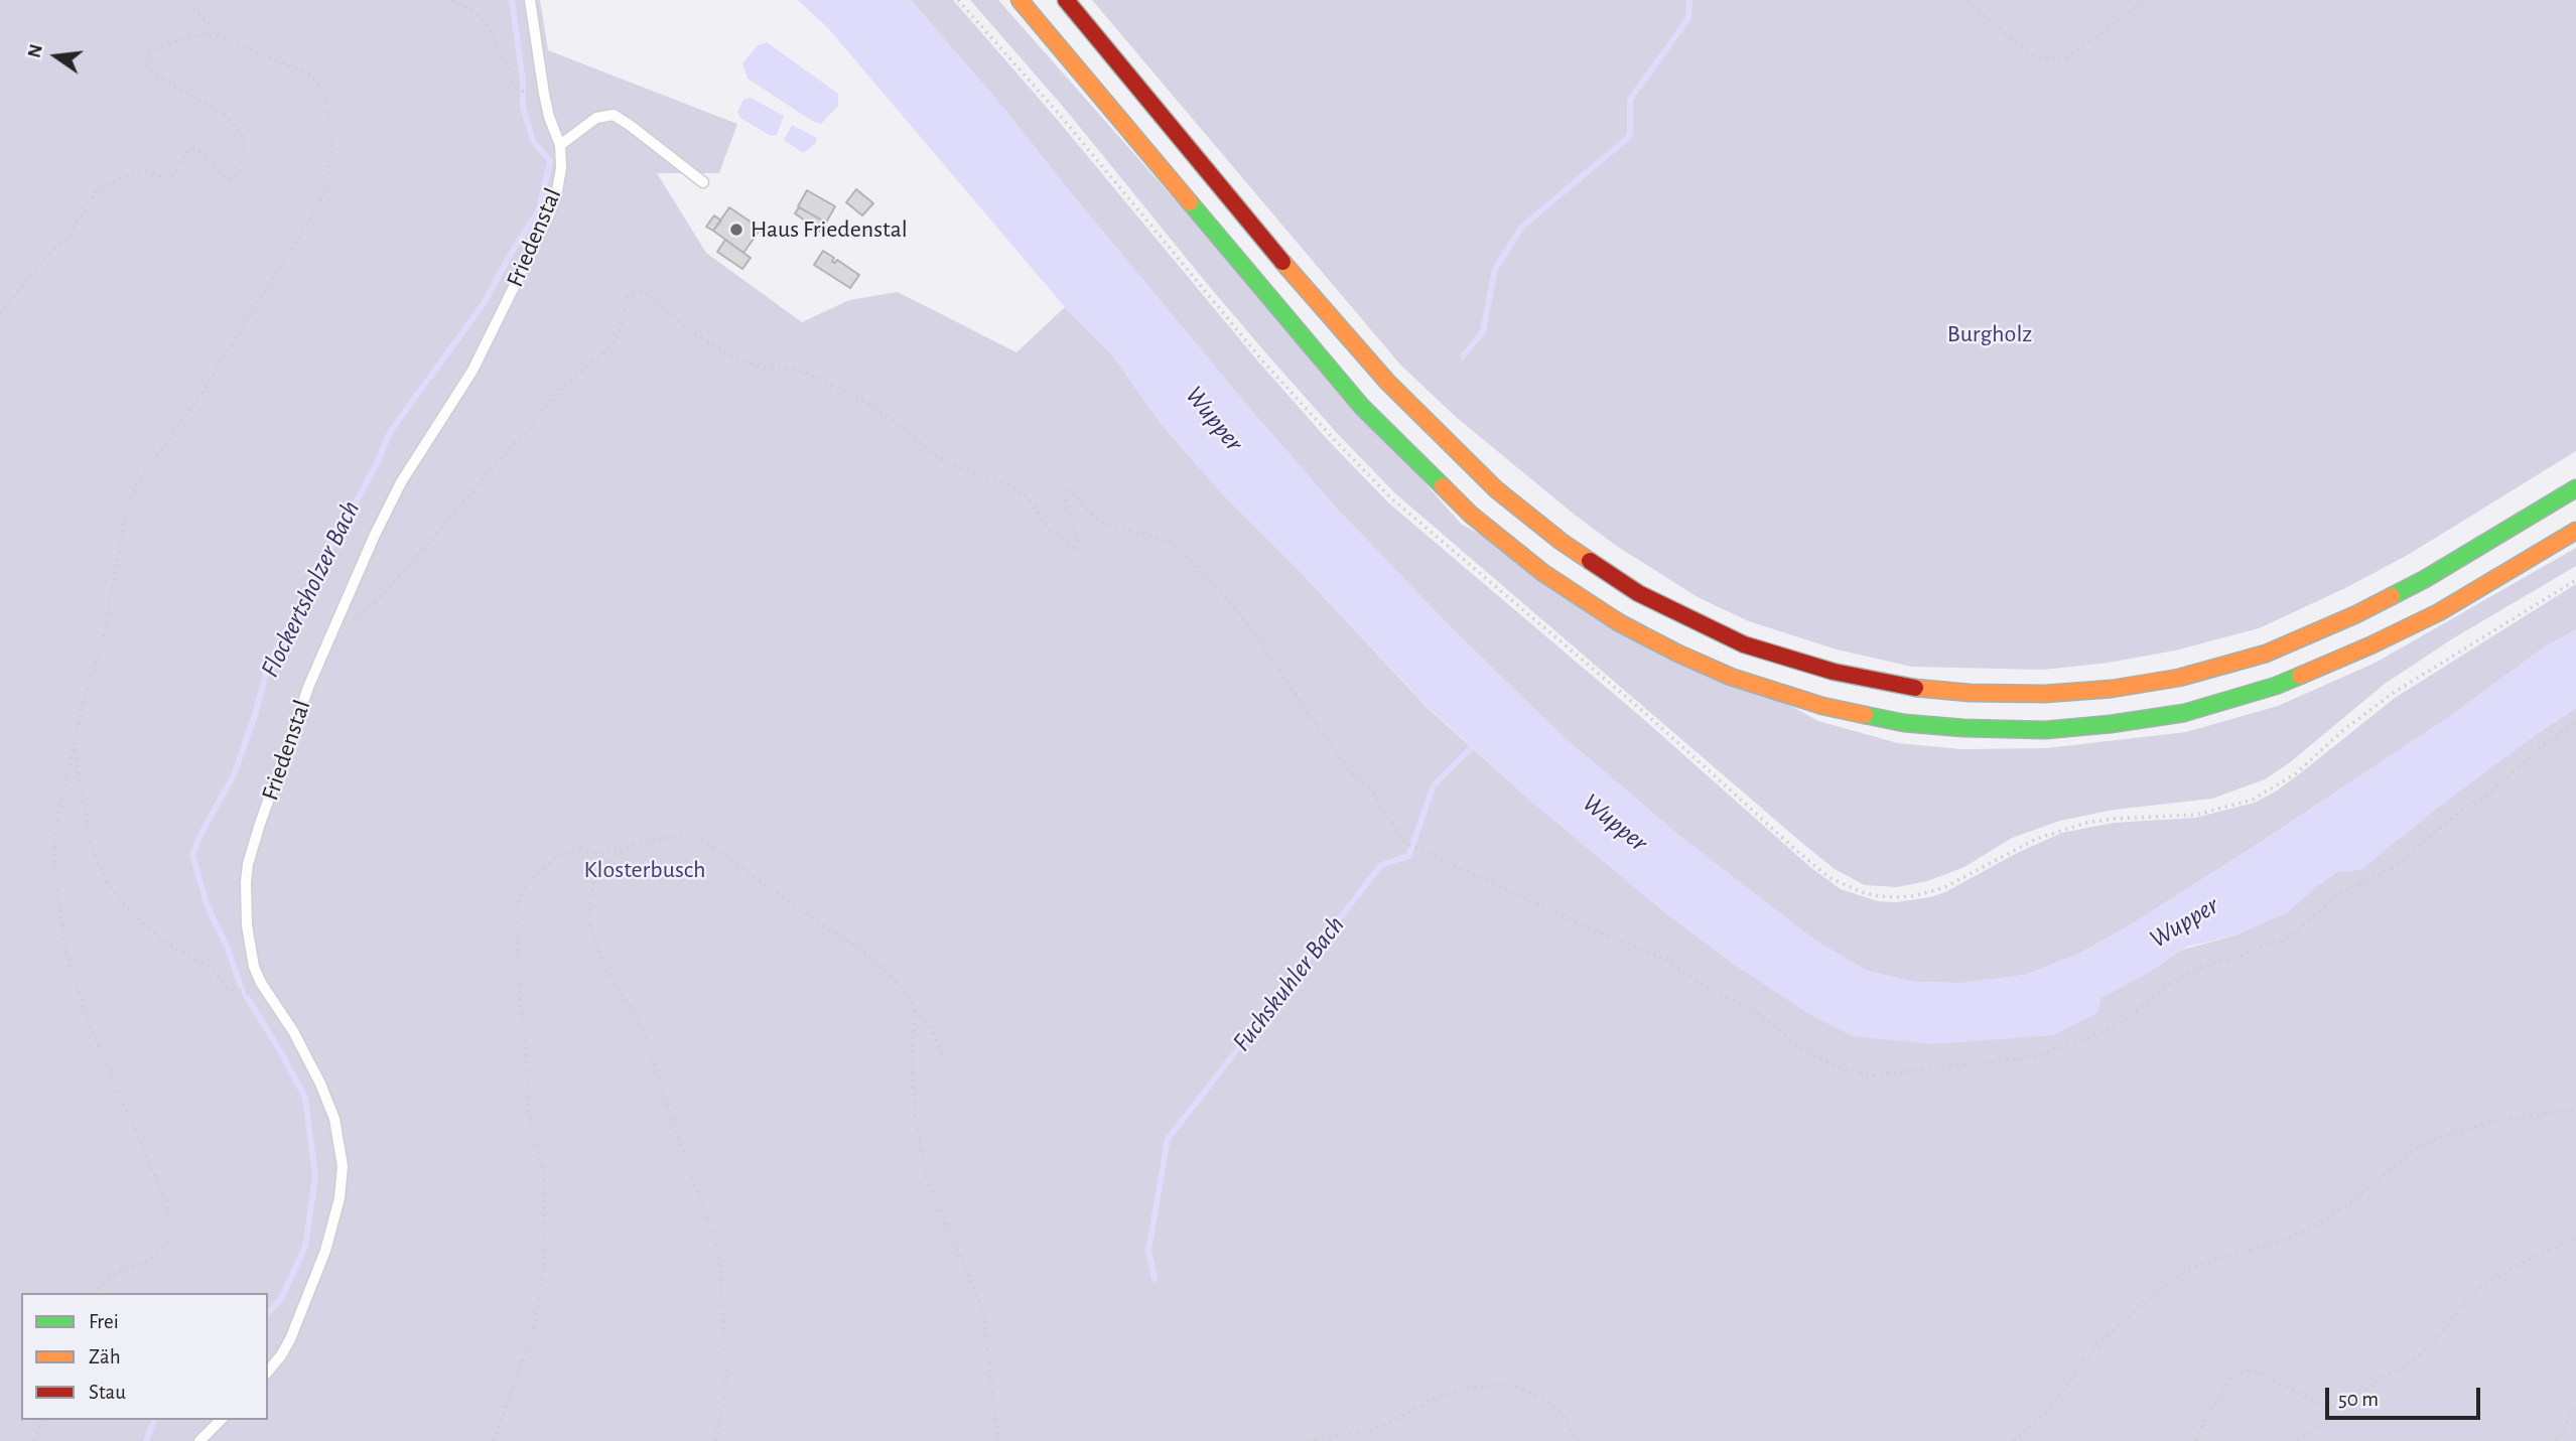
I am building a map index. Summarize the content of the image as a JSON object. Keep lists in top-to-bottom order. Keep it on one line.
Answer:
{"streets":{"lane":["Friedenstal"]},"water":["Wupper","Flockertsholzer Bach","Fuchskuhler Bach"],"parks":["Burgholz","Klosterbusch"],"places":["Haus Friedenstal"],"legend":["Frei","Zäh","Stau"],"scale_bar":"50 m","north":"left"}
